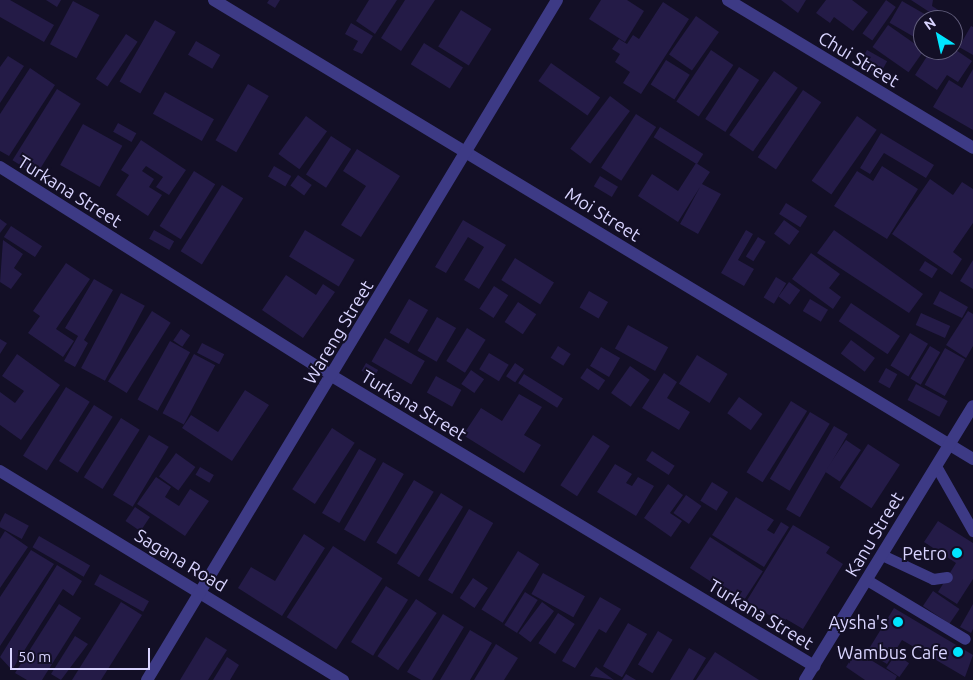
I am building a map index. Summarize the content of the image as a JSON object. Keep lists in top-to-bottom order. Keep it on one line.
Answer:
{"streets":{"street":["Chui Street","Turkana Street","Moi Street","Wareng Street","Kanu Street","Sagana Road"]},"crossings":[["Turkana Street","Wareng Street"],["Turkana Street","Kanu Street"],["Moi Street","Wareng Street"],["Moi Street","Kanu Street"],["Wareng Street","Sagana Road"]],"places":["Petro","Aysha's","Wambus Cafe"],"scale_bar":"50 m","north":"top left"}
